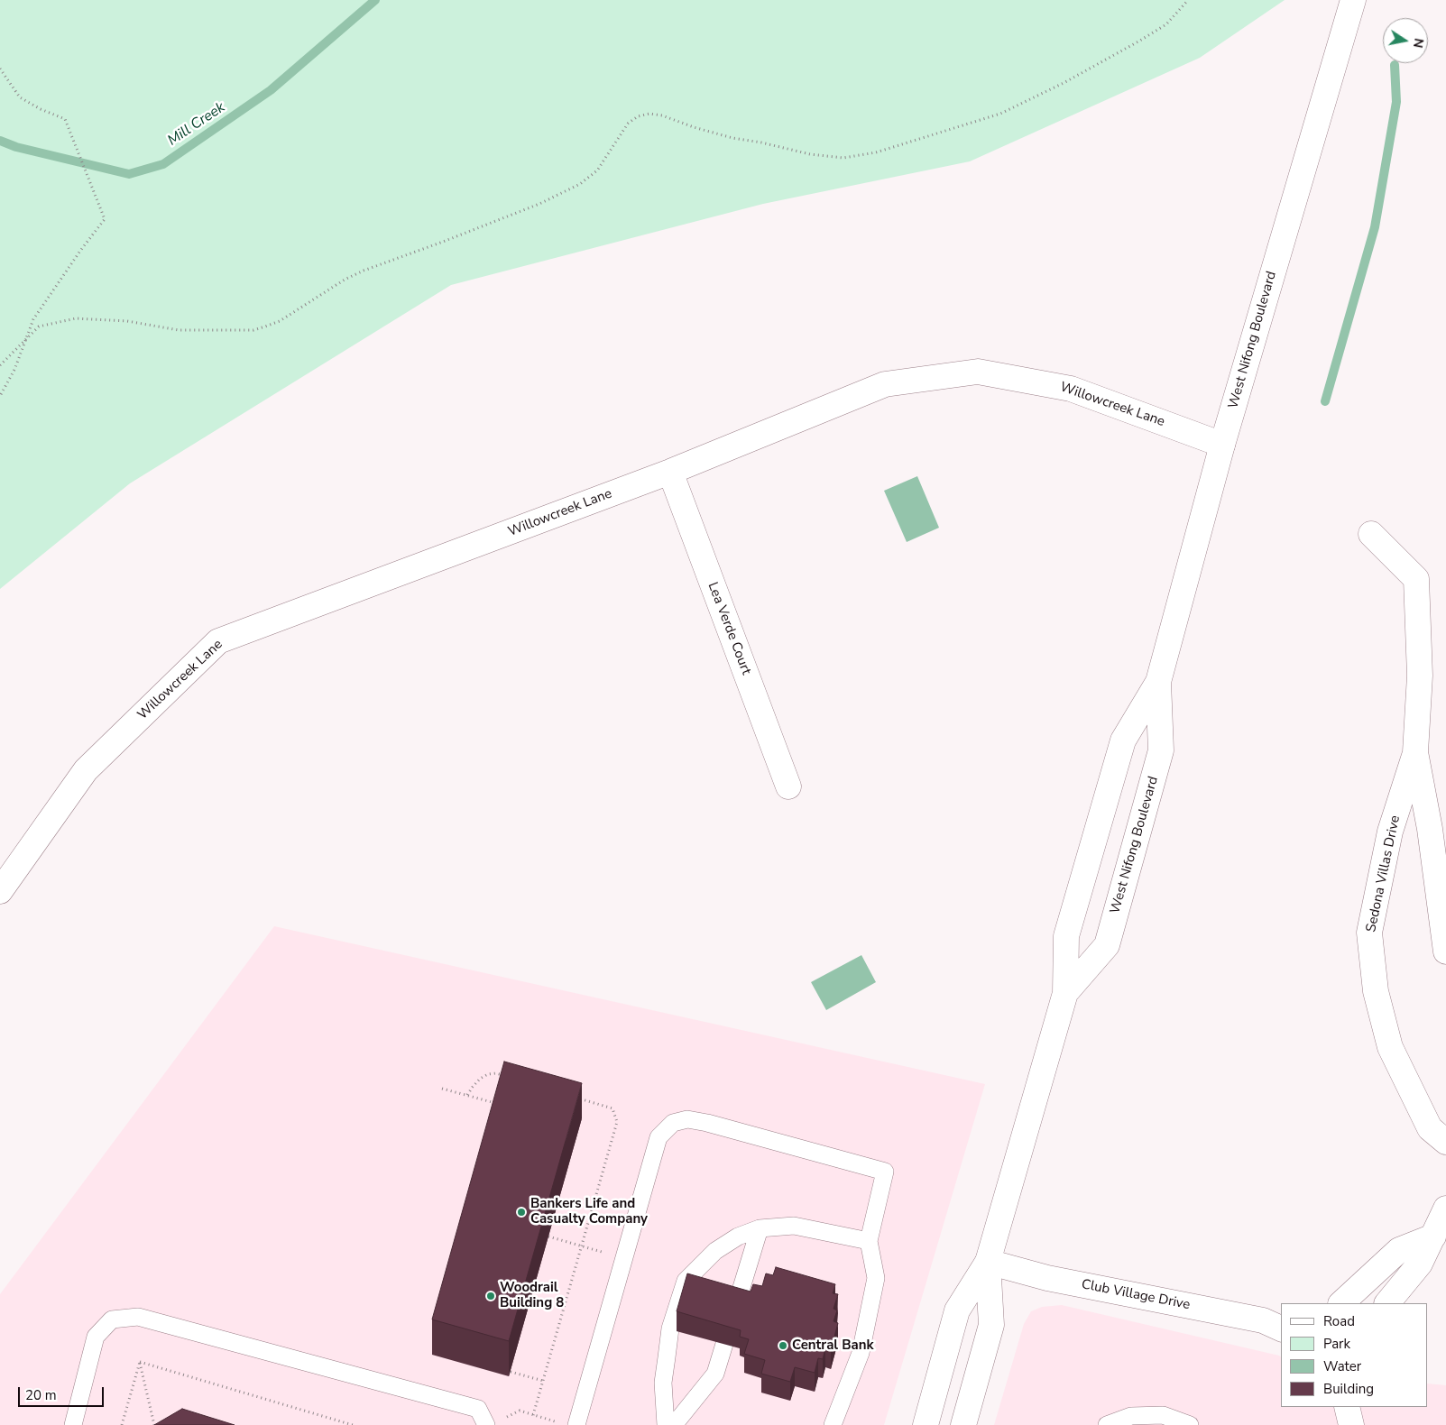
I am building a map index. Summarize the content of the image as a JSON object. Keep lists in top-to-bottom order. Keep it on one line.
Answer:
{"streets":{"street":["West Nifong Boulevard","Willowcreek Lane","Lea Verde Court","Sedona Villas Drive","Club Village Drive"]},"crossings":[["West Nifong Boulevard","Willowcreek Lane"],["West Nifong Boulevard","Club Village Drive"],["Willowcreek Lane","Lea Verde Court"]],"water":["Mill Creek"],"places":["Bankers Life and Casualty Company","Woodrail Building 8","Central Bank"],"legend":["Road","Park","Water","Building"],"scale_bar":"20 m","north":"right"}
